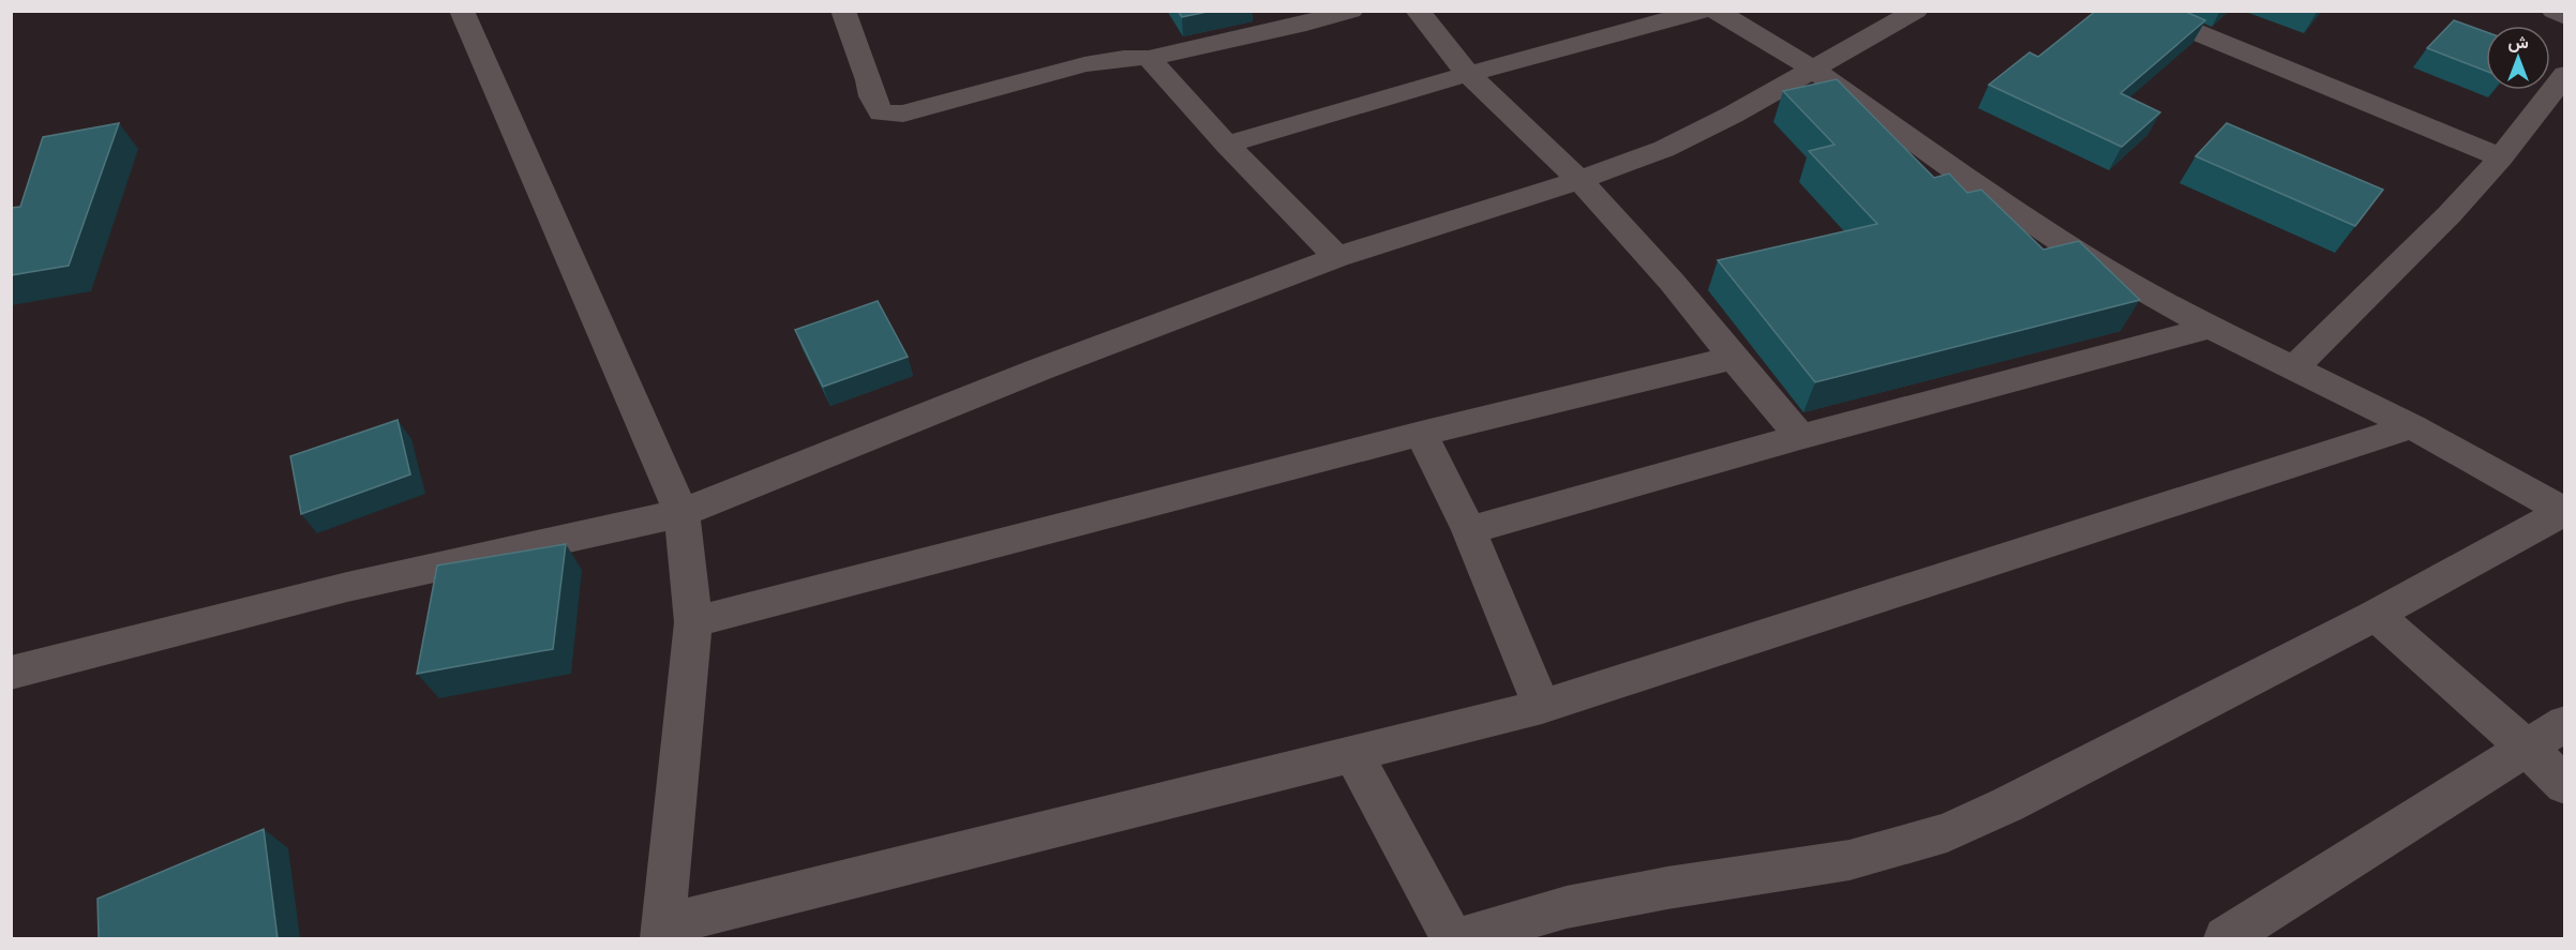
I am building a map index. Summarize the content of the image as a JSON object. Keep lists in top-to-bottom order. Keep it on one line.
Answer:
{"north":"top"}
